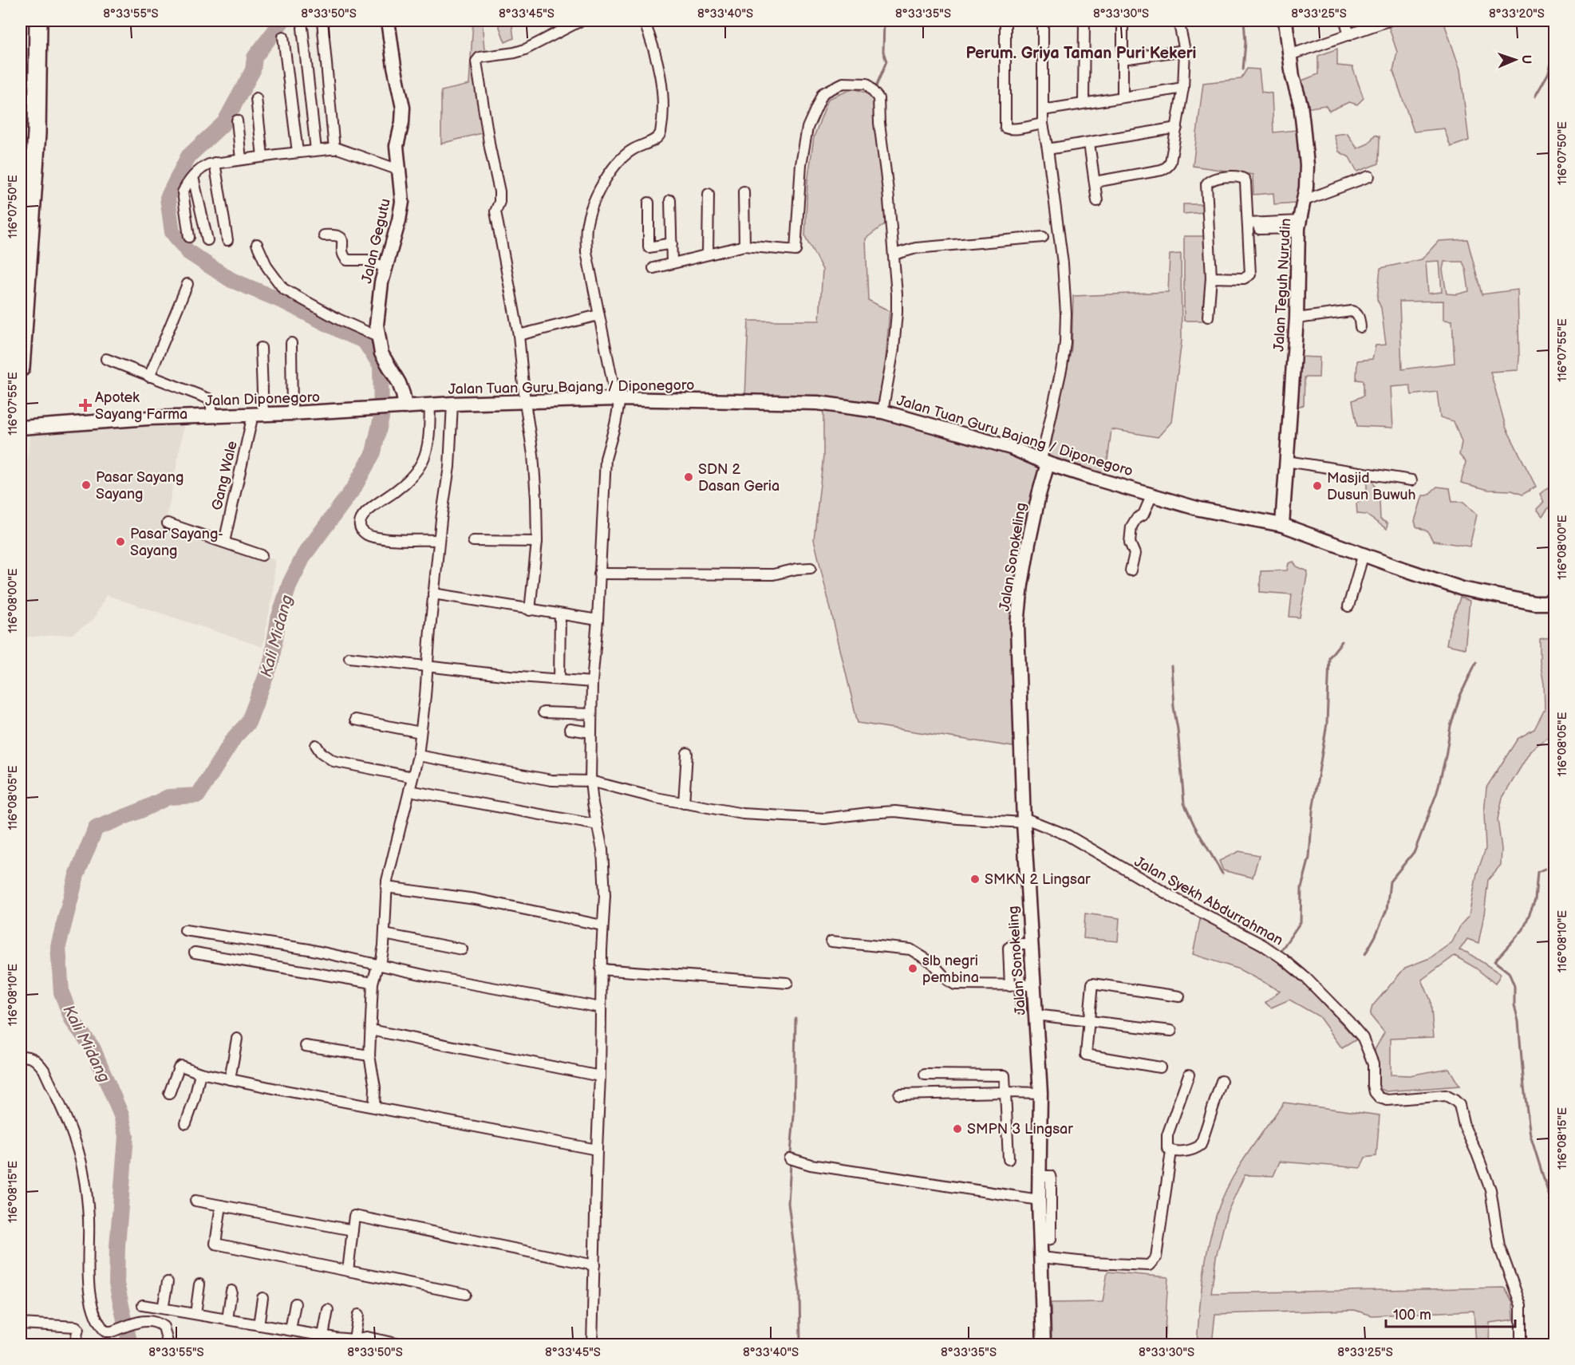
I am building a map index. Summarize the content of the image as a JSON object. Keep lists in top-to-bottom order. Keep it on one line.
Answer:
{"streets":{"street":["Jalan Gegutu","Jalan Teguh Nurudin","Jalan Tuan Guru Bajang / Diponegoro","Jalan Diponegoro","Gang Wale","Jalan Sonokeling","Jalan Syekh Abdurrahman"]},"crossings":[["Jalan Gegutu","Jalan Tuan Guru Bajang / Diponegoro"],["Jalan Gegutu","Jalan Diponegoro"],["Jalan Teguh Nurudin","Jalan Tuan Guru Bajang / Diponegoro"],["Jalan Tuan Guru Bajang / Diponegoro","Jalan Diponegoro"],["Jalan Tuan Guru Bajang / Diponegoro","Jalan Sonokeling"],["Jalan Diponegoro","Gang Wale"],["Jalan Sonokeling","Jalan Syekh Abdurrahman"]],"districts":["Perum. Griya Taman Puri Kekeri"],"water":["Kali Midang"],"places":{"health":["Apotek Sayang Farma"],"other":["SDN 2 Dasan Geria","Pasar Sayang Sayang","Masjid Dusun Buwuh","Pasar Sayang- Sayang","SMKN 2 Lingsar","slb negri pembina","SMPN 3 Lingsar"]},"scale_bar":"100 m","north":"right","coordinates":["8°33'55\"S","8°33'50\"S","8°33'45\"S","8°33'40\"S","8°33'35\"S","8°33'30\"S","8°33'25\"S","8°33'20\"S","116°07'50\"E","116°07'55\"E","116°08'00\"E","116°08'05\"E","116°08'10\"E","116°08'15\"E"]}
